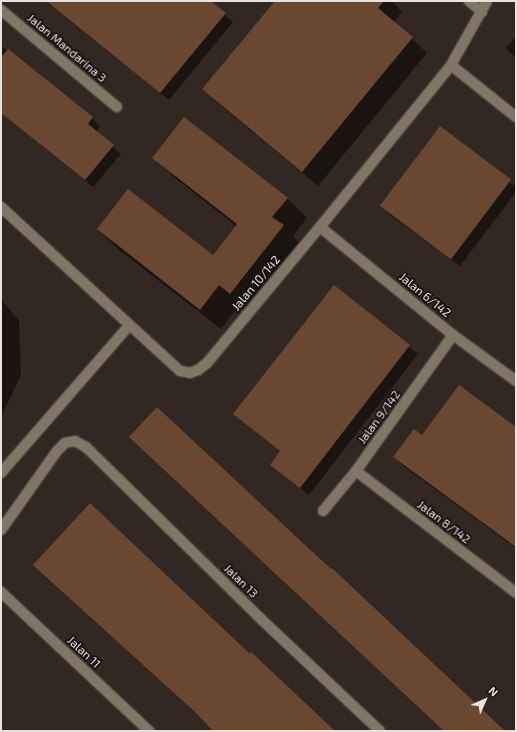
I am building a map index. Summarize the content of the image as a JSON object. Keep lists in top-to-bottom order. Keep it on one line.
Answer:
{"streets":{"street":["Jalan Mandarina 3","Jalan 10/142","Jalan 6/142","Jalan 9/142","Jalan 8/142","Jalan 13","Jalan 11"]},"crossings":[["Jalan 10/142","Jalan 6/142"],["Jalan 6/142","Jalan 9/142"],["Jalan 9/142","Jalan 8/142"]],"north":"top right"}
